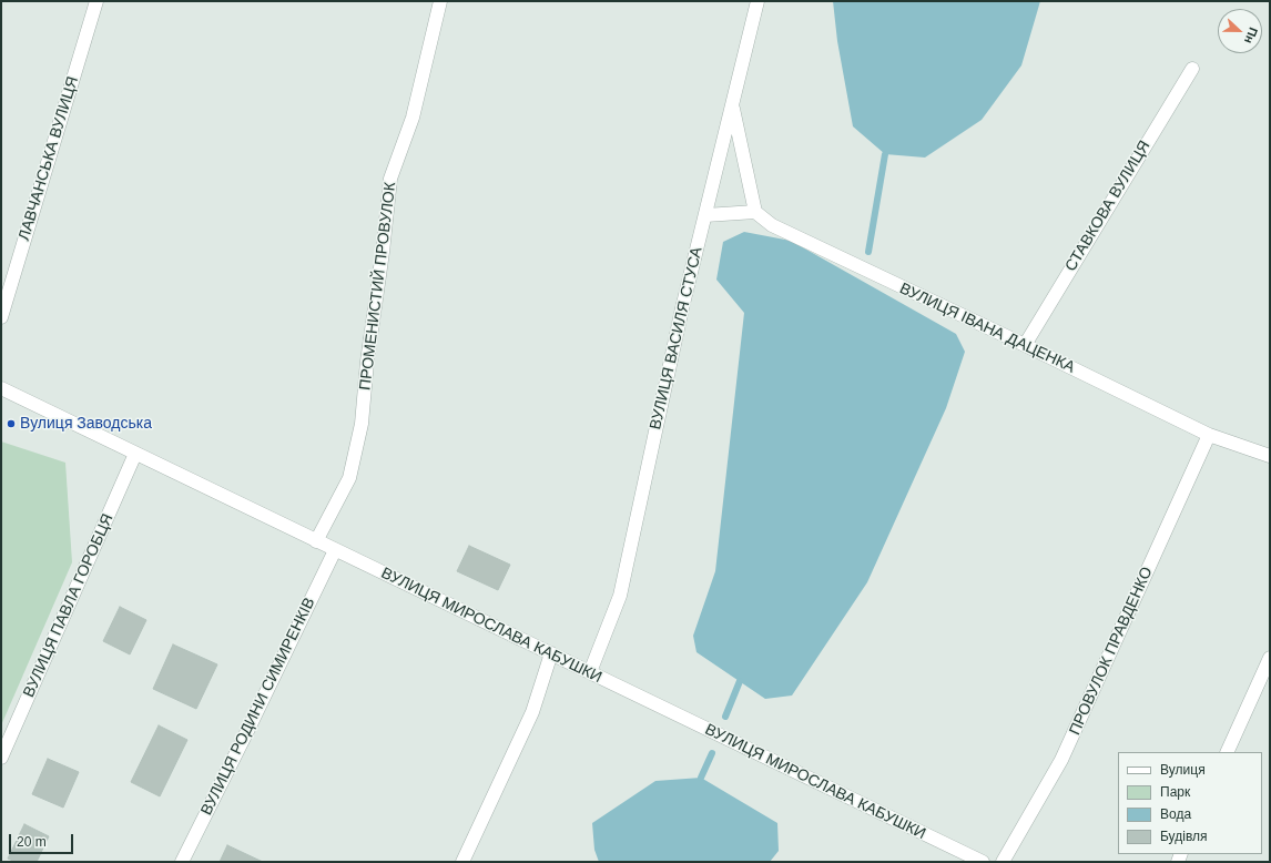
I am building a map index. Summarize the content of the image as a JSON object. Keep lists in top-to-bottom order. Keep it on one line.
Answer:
{"streets":{"street":["ЛАВЧАНСЬКА ВУЛИЦЯ","СТАВКОВА ВУЛИЦЯ","ПРОМЕНИСТИЙ ПРОВУЛОК","ВУЛИЦЯ ІВАНА ДАЦЕНКА","ВУЛИЦЯ ВАСИЛЯ СТУСА","ВУЛИЦЯ ПАВЛА ГОРОБЦЯ","ВУЛИЦЯ МИРОСЛАВА КАБУШКИ","ПРОВУЛОК ПРАВДЕНКО","ВУЛИЦЯ РОДИНИ СИМИРЕНКІВ"]},"crossings":[["СТАВКОВА ВУЛИЦЯ","ВУЛИЦЯ ІВАНА ДАЦЕНКА"],["ПРОМЕНИСТИЙ ПРОВУЛОК","ВУЛИЦЯ МИРОСЛАВА КАБУШКИ"],["ВУЛИЦЯ ІВАНА ДАЦЕНКА","ПРОВУЛОК ПРАВДЕНКО"],["ВУЛИЦЯ ВАСИЛЯ СТУСА","ВУЛИЦЯ МИРОСЛАВА КАБУШКИ"],["ВУЛИЦЯ ПАВЛА ГОРОБЦЯ","ВУЛИЦЯ МИРОСЛАВА КАБУШКИ"],["ВУЛИЦЯ МИРОСЛАВА КАБУШКИ","ВУЛИЦЯ РОДИНИ СИМИРЕНКІВ"]],"places":["Вулиця Заводська"],"legend":["Вулиця","Парк","Вода","Будівля"],"scale_bar":"20 m","north":"right"}
